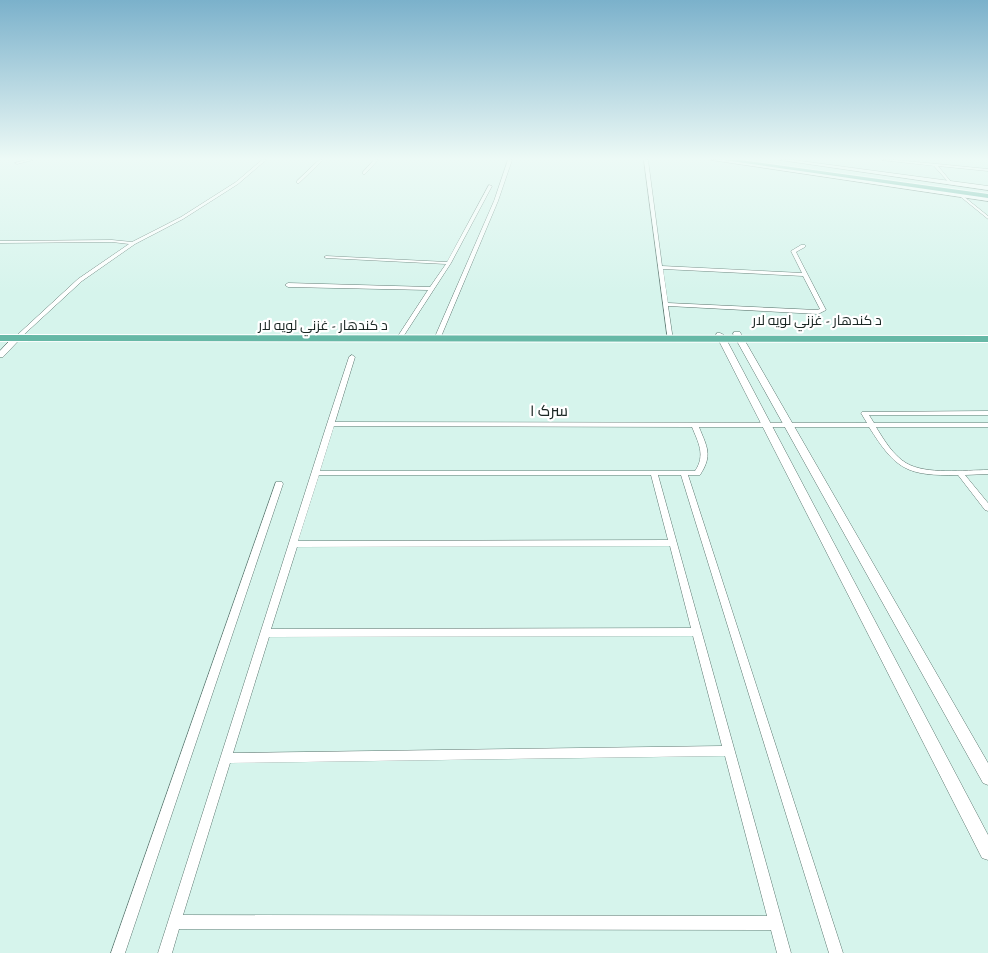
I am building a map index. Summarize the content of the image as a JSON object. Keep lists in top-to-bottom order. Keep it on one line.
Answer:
{"streets":{"highway":["د کندهار - غزني لويه لار"],"street":["سرک ۱"]}}
